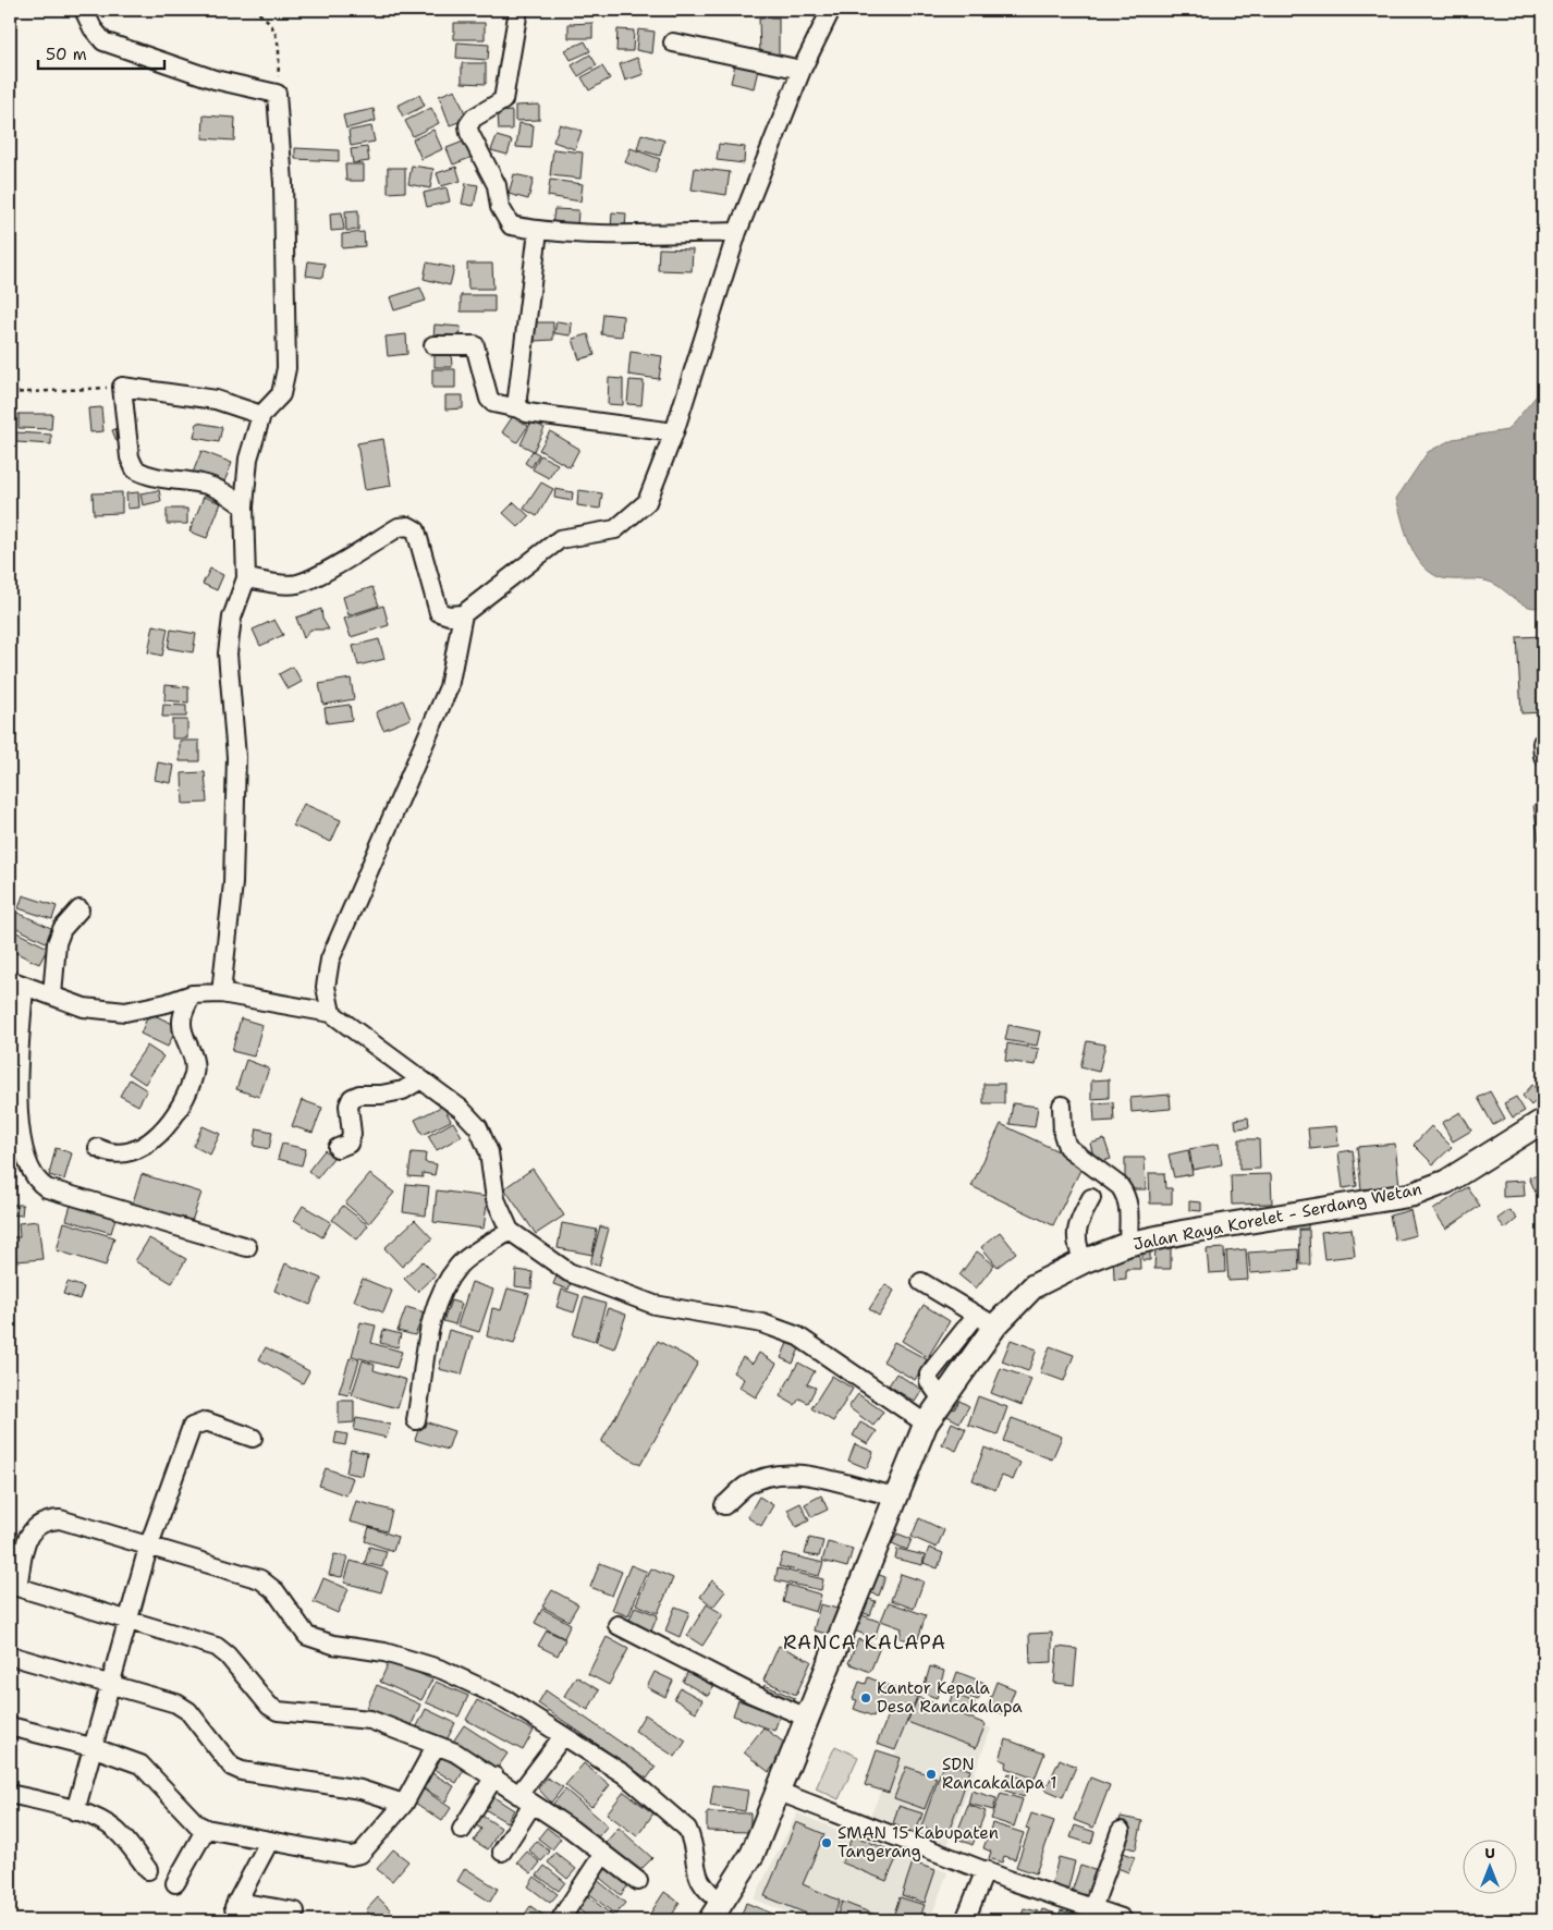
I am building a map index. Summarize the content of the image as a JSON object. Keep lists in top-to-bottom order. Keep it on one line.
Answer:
{"streets":{"main road":["Jalan Raya Korelet - Serdang Wetan"]},"districts":["RANCA KALAPA"],"places":["Kantor Kepala Desa Rancakalapa","SDN Rancakalapa 1","SMAN 15 Kabupaten Tangerang"],"scale_bar":"50 m","north":"top"}
